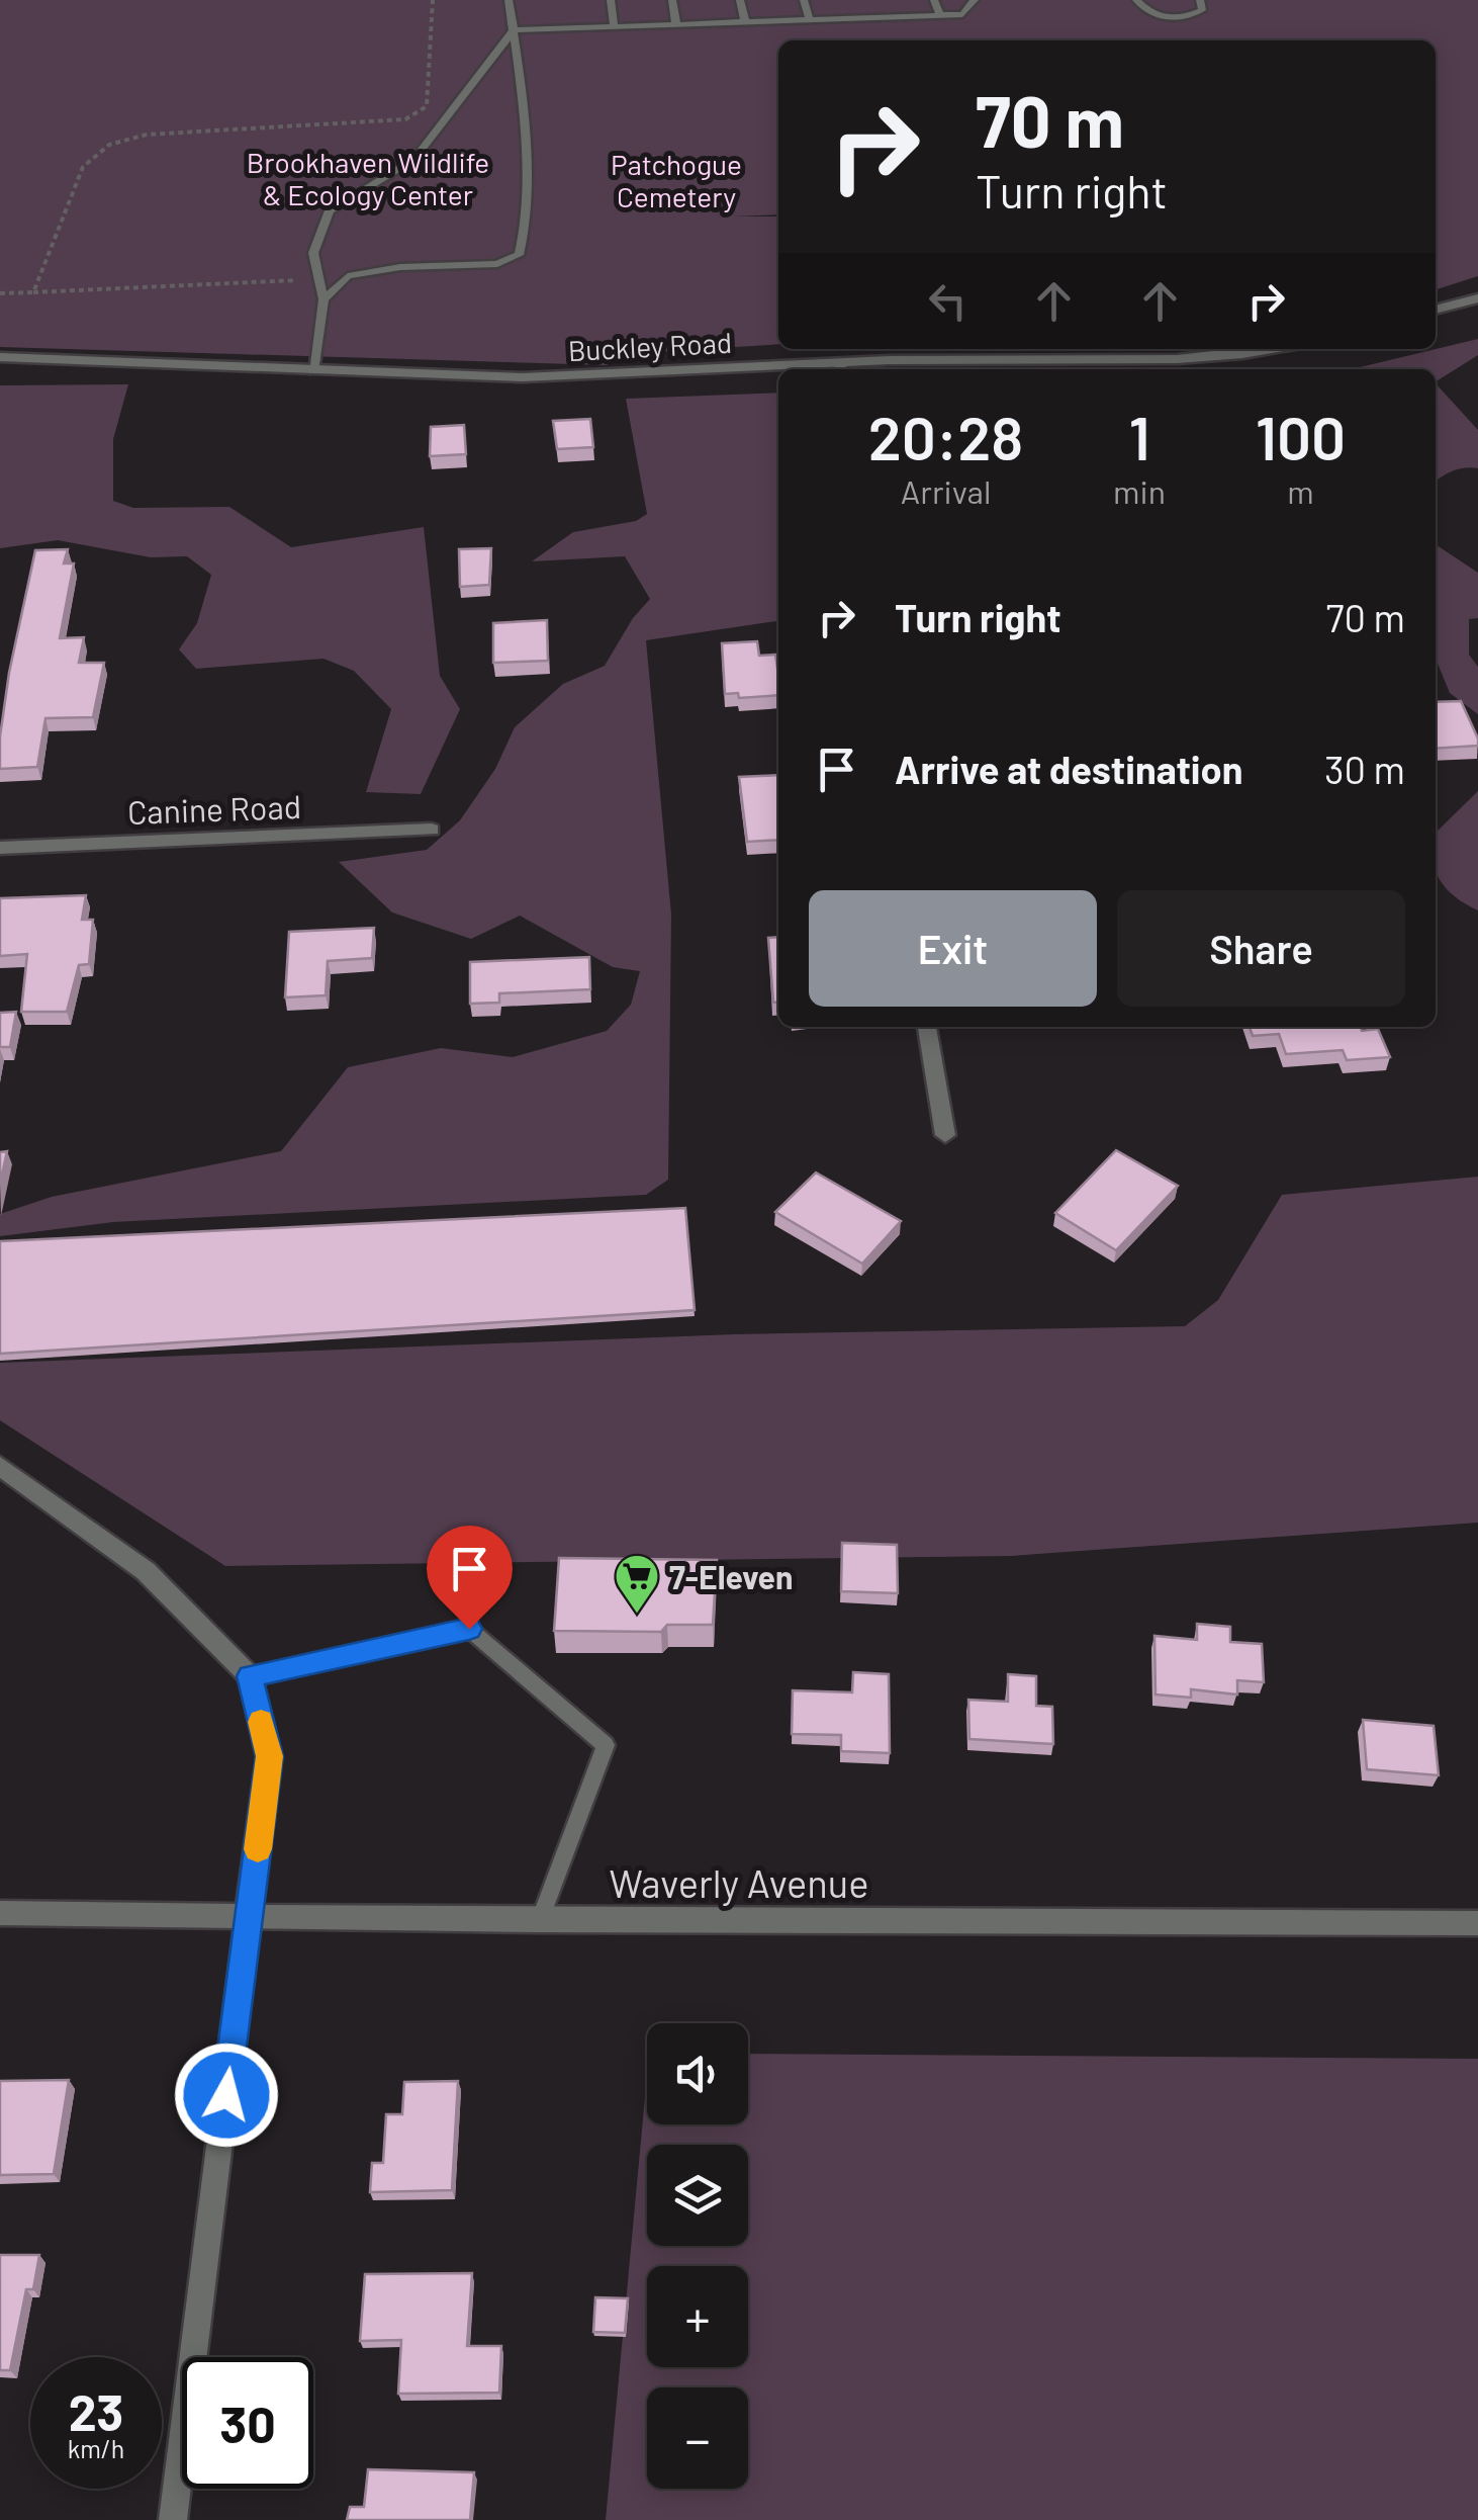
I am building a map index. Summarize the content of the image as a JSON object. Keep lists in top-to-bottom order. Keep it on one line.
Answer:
{"streets":{"street":["Buckley Road","Canine Road","Waverly Avenue"]},"parks":["Brookhaven Wildlife & Ecology Center","Patchogue Cemetery"],"places":{"supermarket":["7-Eleven"]},"page":{"turn":["70 m","Turn right"],"eta":["20:28","Arrival","1","min","100","m"],"list":[{"name":"Turn right","value":"70 m"},{"name":"Arrive at destination","value":"30 m"}],"buttons":["Exit","Share"],"map_buttons":["+","−"],"speed":"23 km/h","limit":"30"}}
